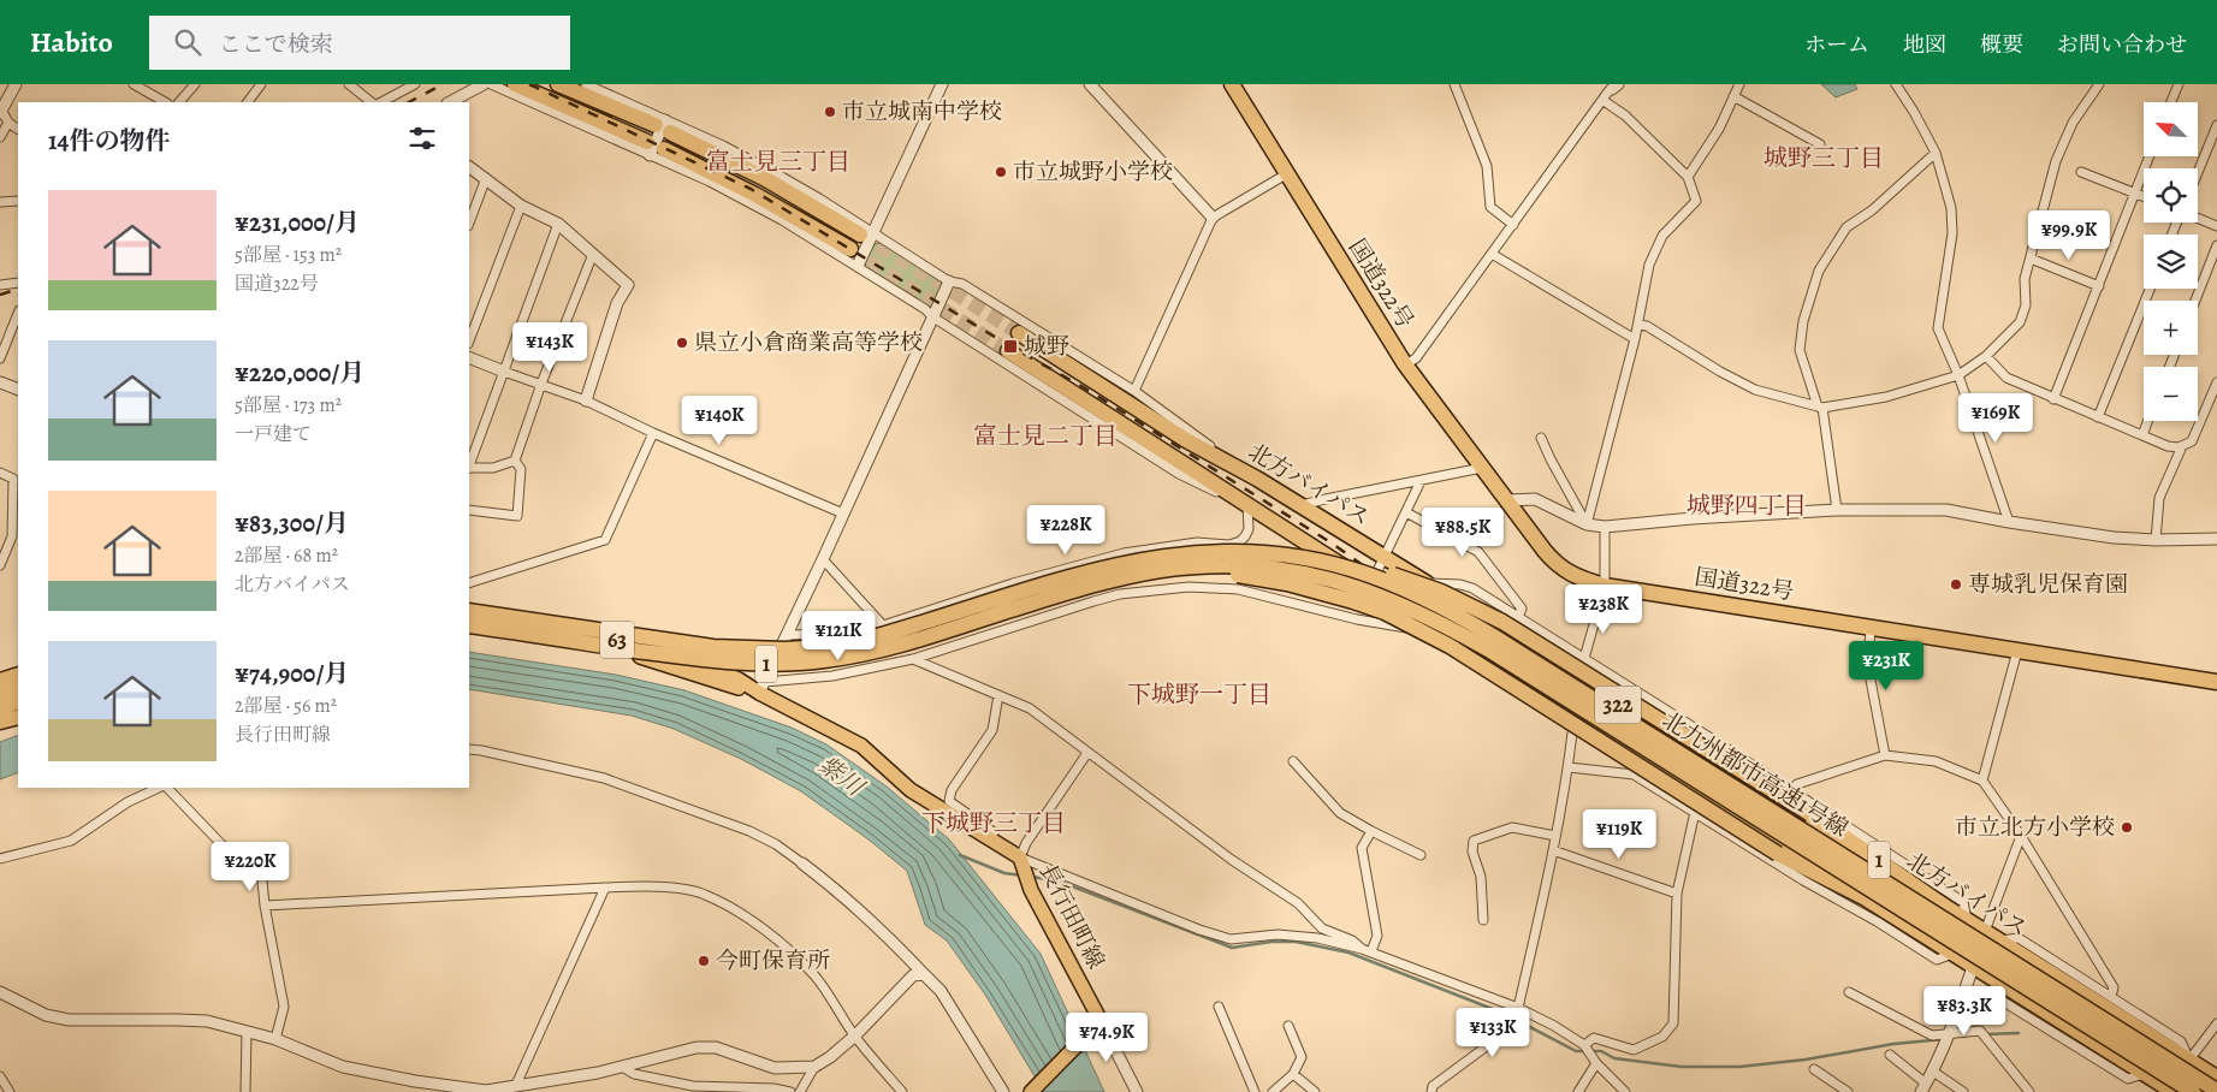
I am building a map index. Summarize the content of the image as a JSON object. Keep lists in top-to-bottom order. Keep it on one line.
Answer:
{"streets":{"highway":["国道322号","北方バイパス","1","322","北九州都市高速1号線"],"main road":["63","長行田町線"]},"crossings":[["北方バイパス","1"],["1","北九州都市高速1号線"]],"districts":["城野三丁目","富士見三丁目","富士見二丁目","城野四丁目","下城野一丁目","下城野三丁目"],"water":["紫川"],"places":{"other":["市立城南中学校","市立城野小学校","県立小倉商業高等学校","専城乳児保育園","市立北方小学校","今町保育所"],"transit":["城野"]},"north":"top left","page":{"header":"Habito","search":"ここで検索","nav":["ホーム","地図","概要","お問い合わせ"],"map_buttons":["+","−"],"heading":"14件の物件","list":[{"name":"¥231,000/月","note":"5部屋 · 153 m² · 国道322号"},{"name":"¥220,000/月","note":"5部屋 · 173 m² · 一戸建て"},{"name":"¥83,300/月","note":"2部屋 · 68 m² · 北方バイパス"},{"name":"¥74,900/月","note":"2部屋 · 56 m² · 長行田町線"}],"price":["¥99.9K","¥143K","¥169K","¥140K","¥228K","¥88.5K","¥238K","¥121K","¥231K","¥119K","¥220K","¥83.3K","¥133K","¥74.9K"]}}
